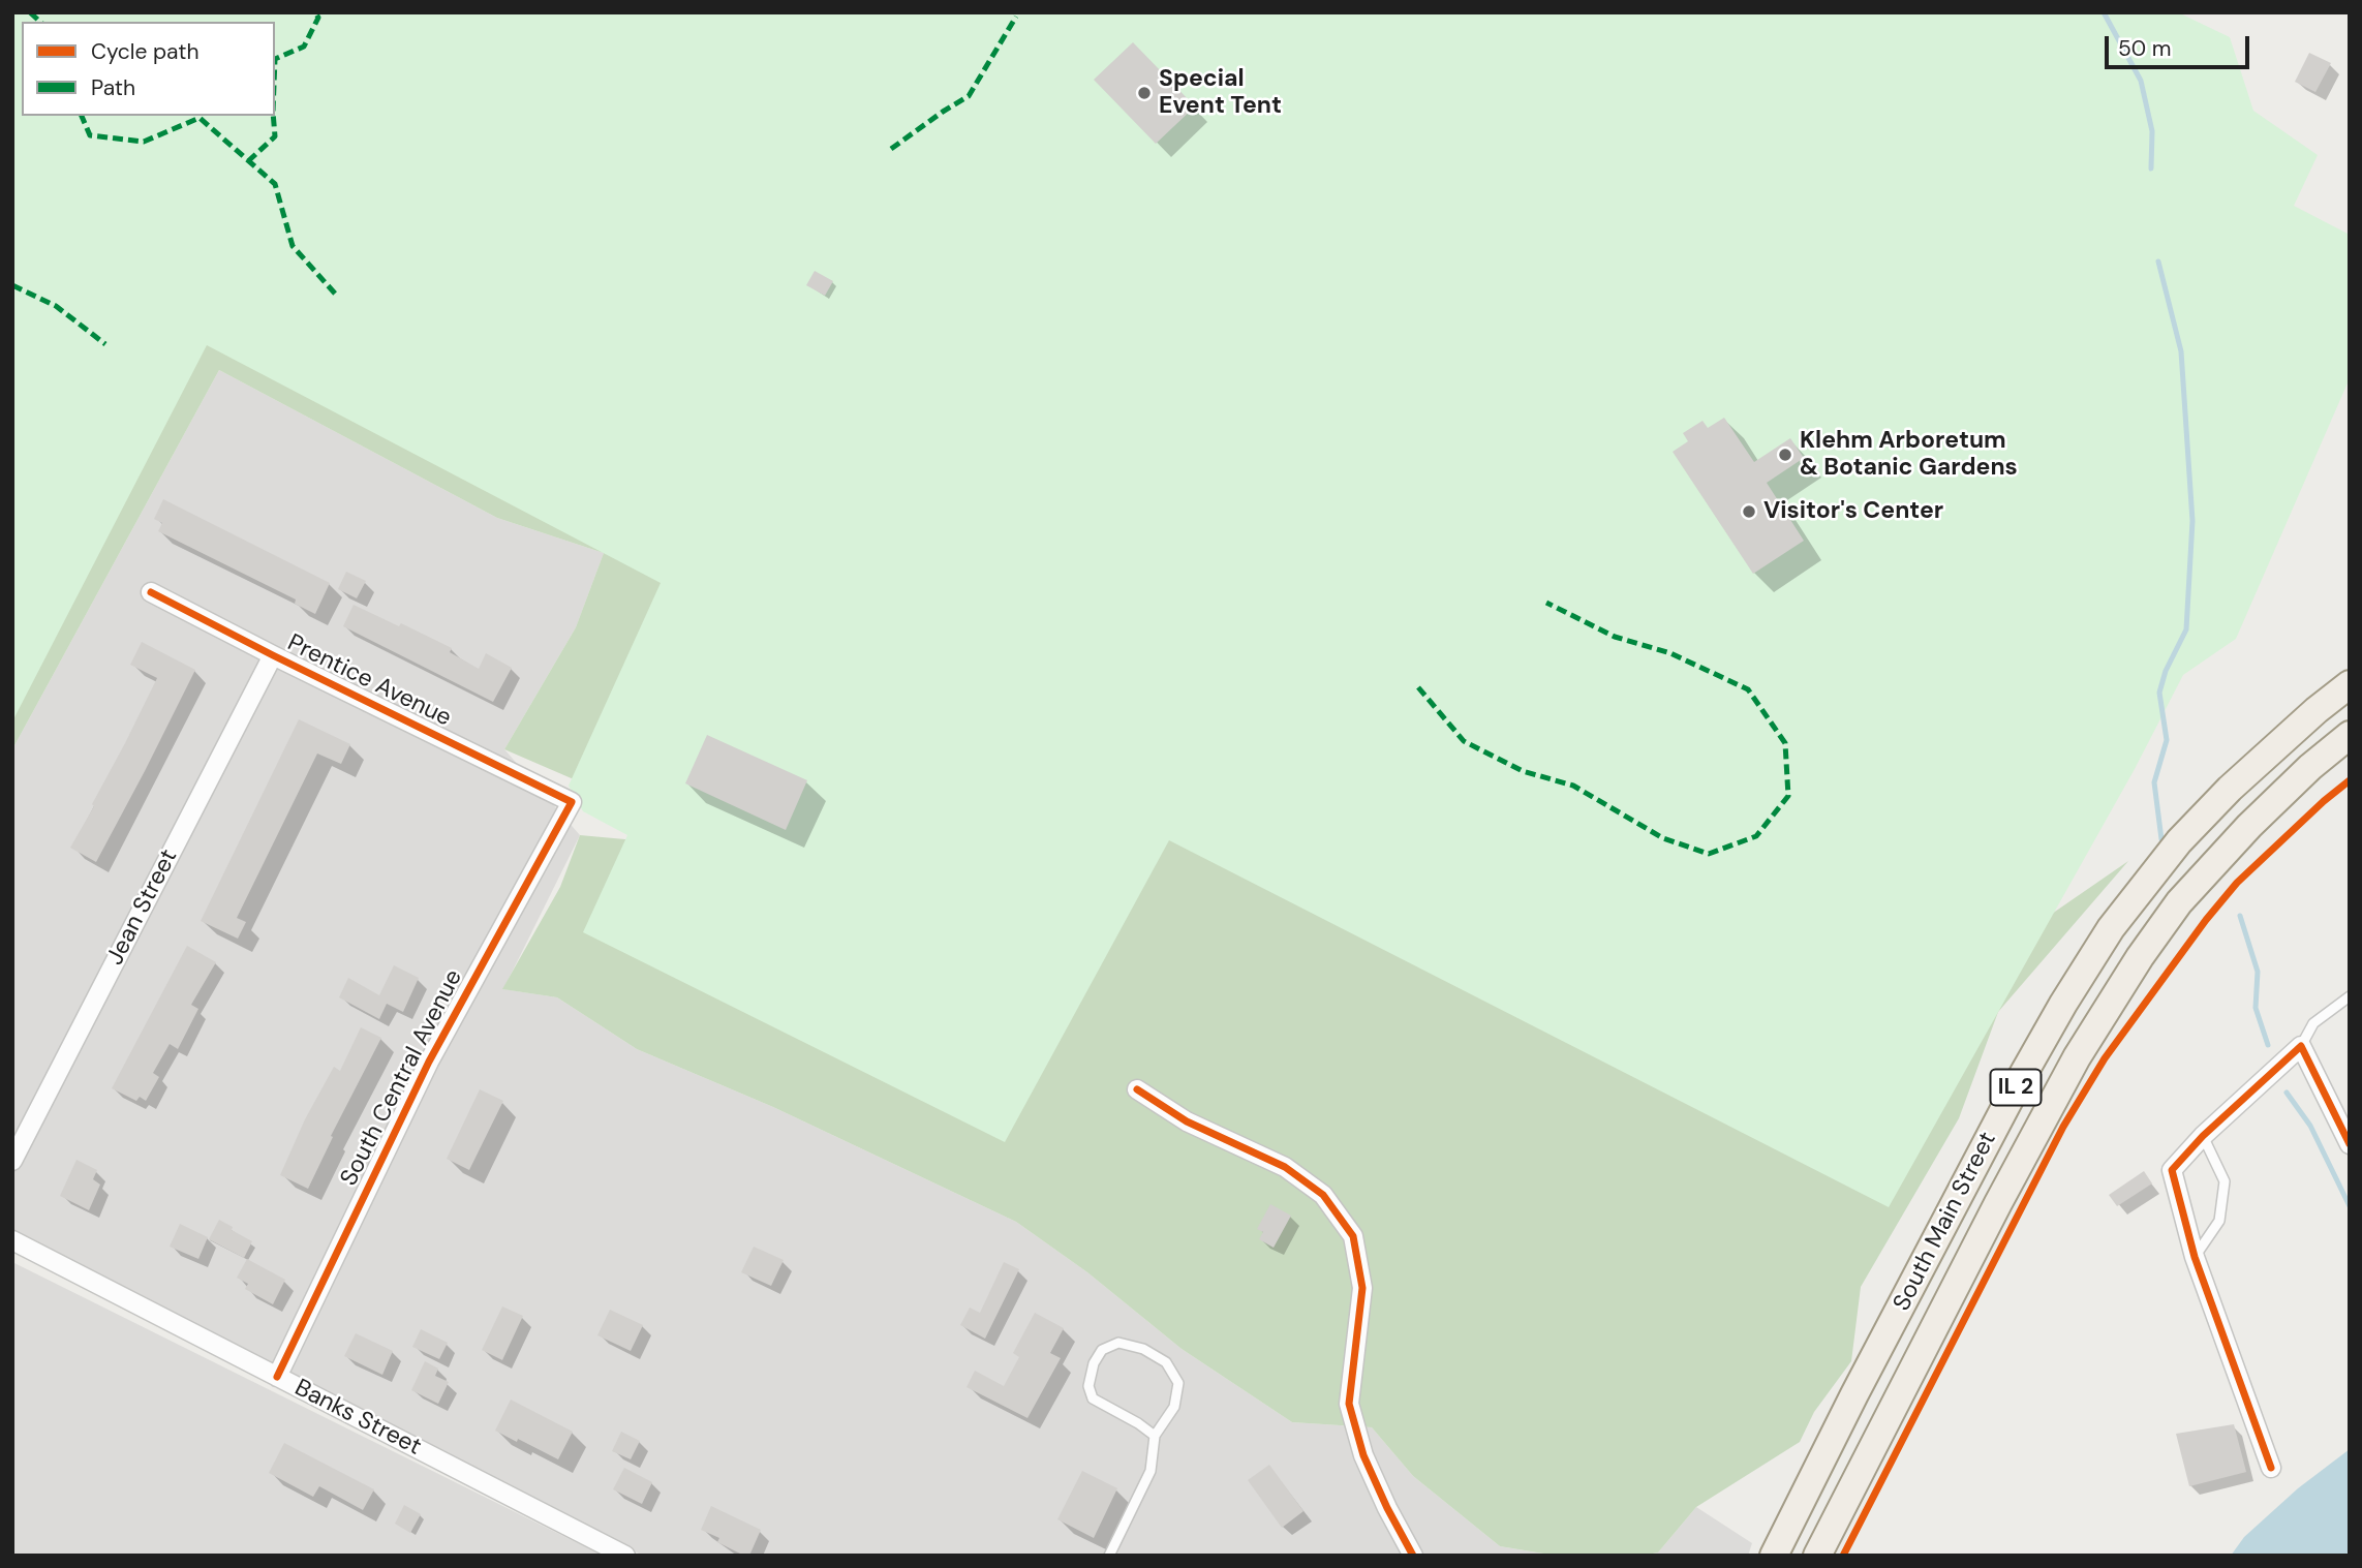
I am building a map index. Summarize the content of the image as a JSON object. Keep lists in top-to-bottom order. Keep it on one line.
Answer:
{"streets":{"main road":["IL 2","South Main Street"],"street":["Prentice Avenue","Jean Street","South Central Avenue","Banks Street"]},"crossings":[["Prentice Avenue","Jean Street"],["Prentice Avenue","South Central Avenue"],["South Central Avenue","Banks Street"]],"places":["Special Event Tent","Klehm Arboretum & Botanic Gardens","Visitor's Center"],"legend":["Cycle path","Path"],"scale_bar":"50 m"}
